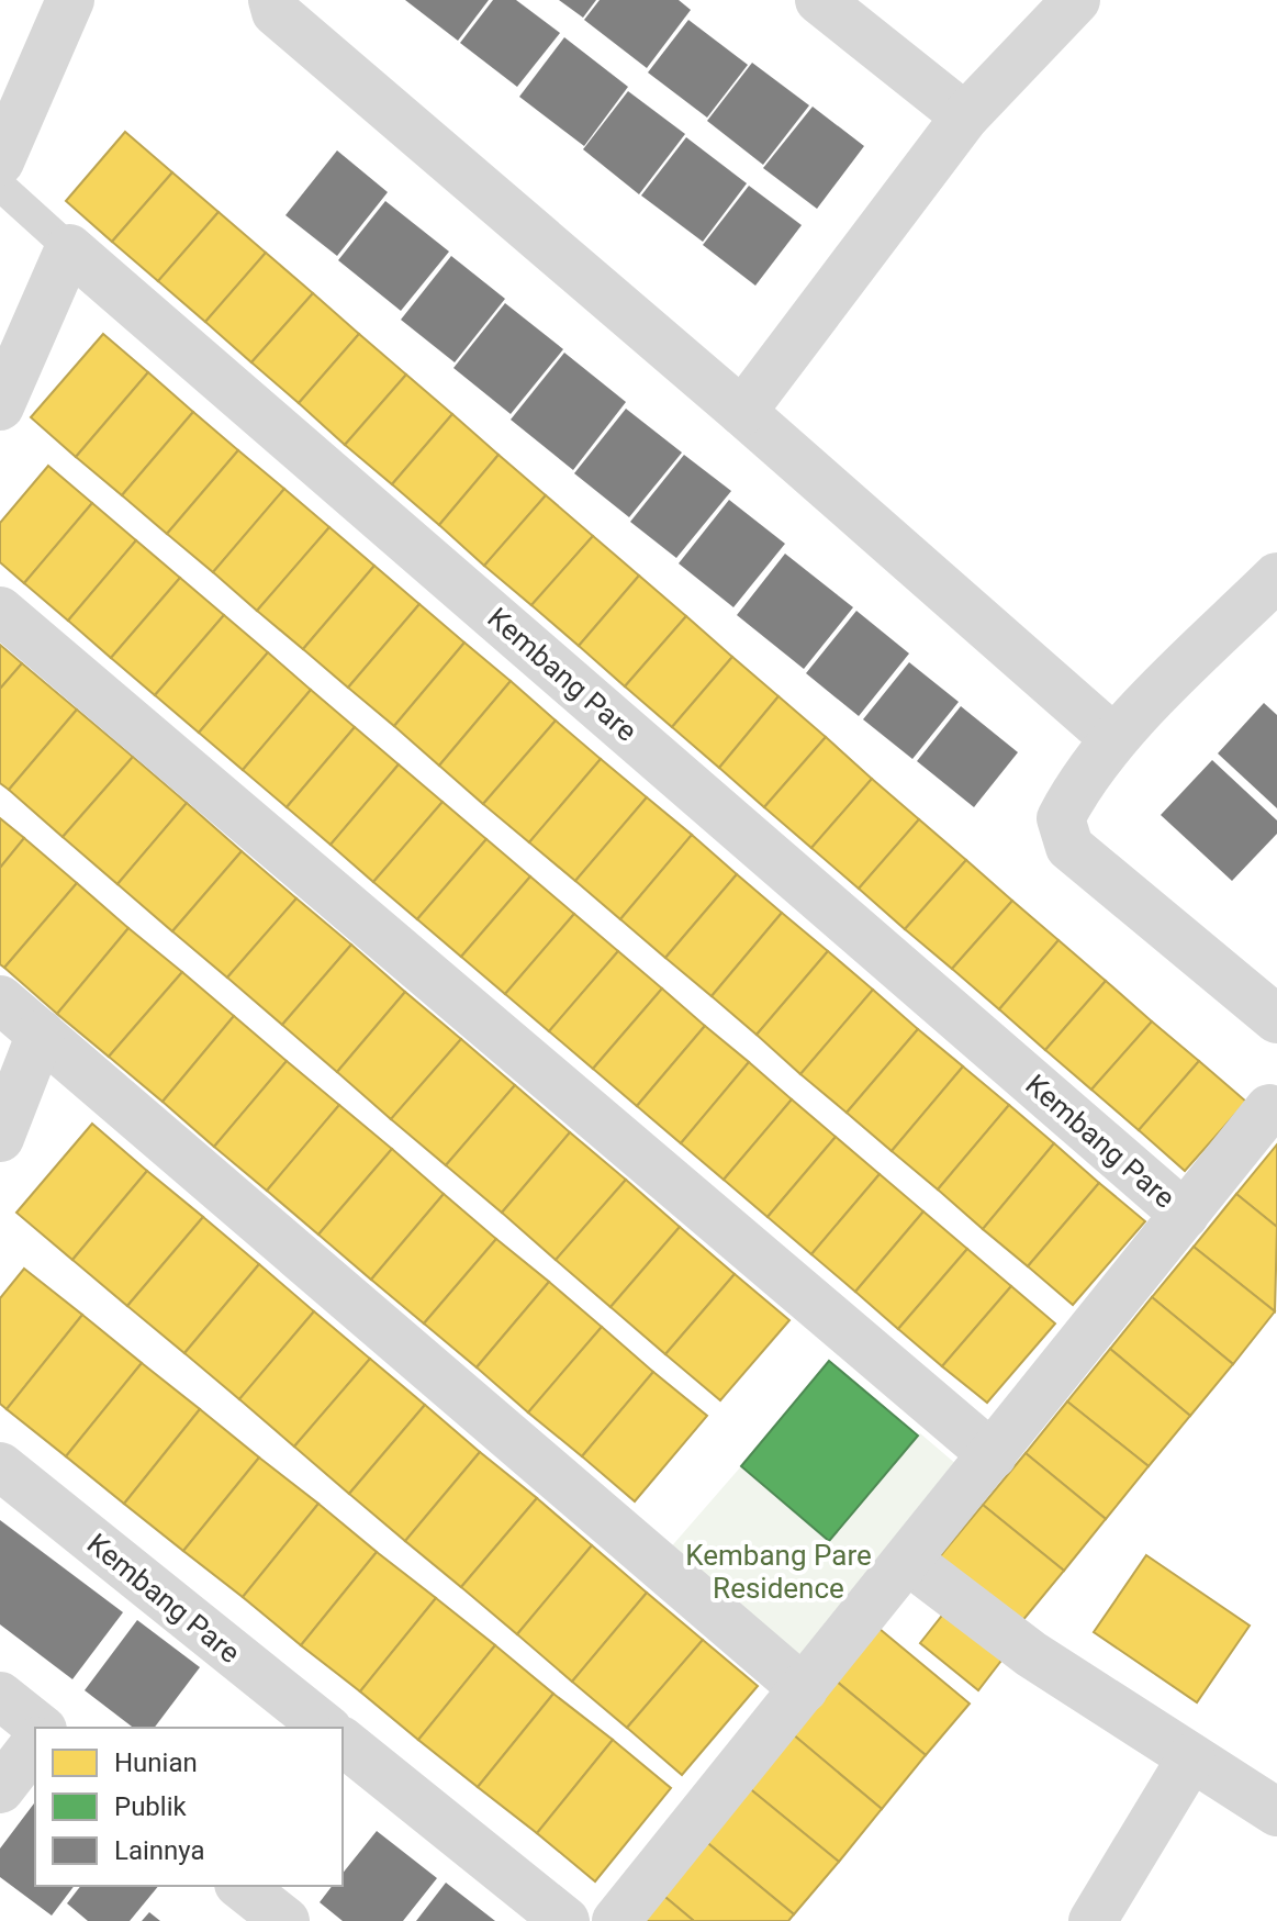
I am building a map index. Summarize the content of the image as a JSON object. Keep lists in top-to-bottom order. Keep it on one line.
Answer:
{"streets":{"street":["Kembang Pare"]},"parks":["Kembang Pare Residence"],"legend":["Hunian","Publik","Lainnya"]}
